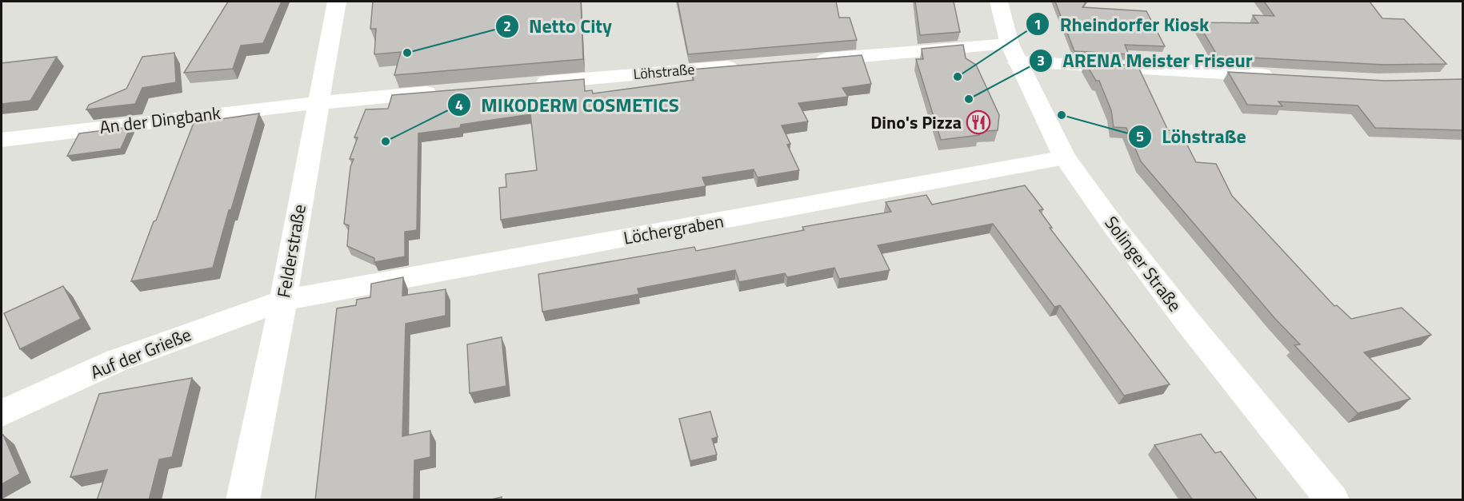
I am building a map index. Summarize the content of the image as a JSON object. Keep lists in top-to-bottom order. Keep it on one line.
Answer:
{"streets":{"street":["Löhstraße","An der Dingbank","Löchergraben","Felderstraße","Solinger Straße","Auf der Grieße"]},"crossings":[["An der Dingbank","Felderstraße"],["Löchergraben","Felderstraße"],["Löchergraben","Solinger Straße"],["Löchergraben","Auf der Grieße"],["Felderstraße","Auf der Grieße"]],"places":{"other":["Netto City","Rheindorfer Kiosk","ARENA Meister Friseur","Löhstraße","MIKODERM COSMETICS"],"restaurant":["Dino's Pizza"]}}
